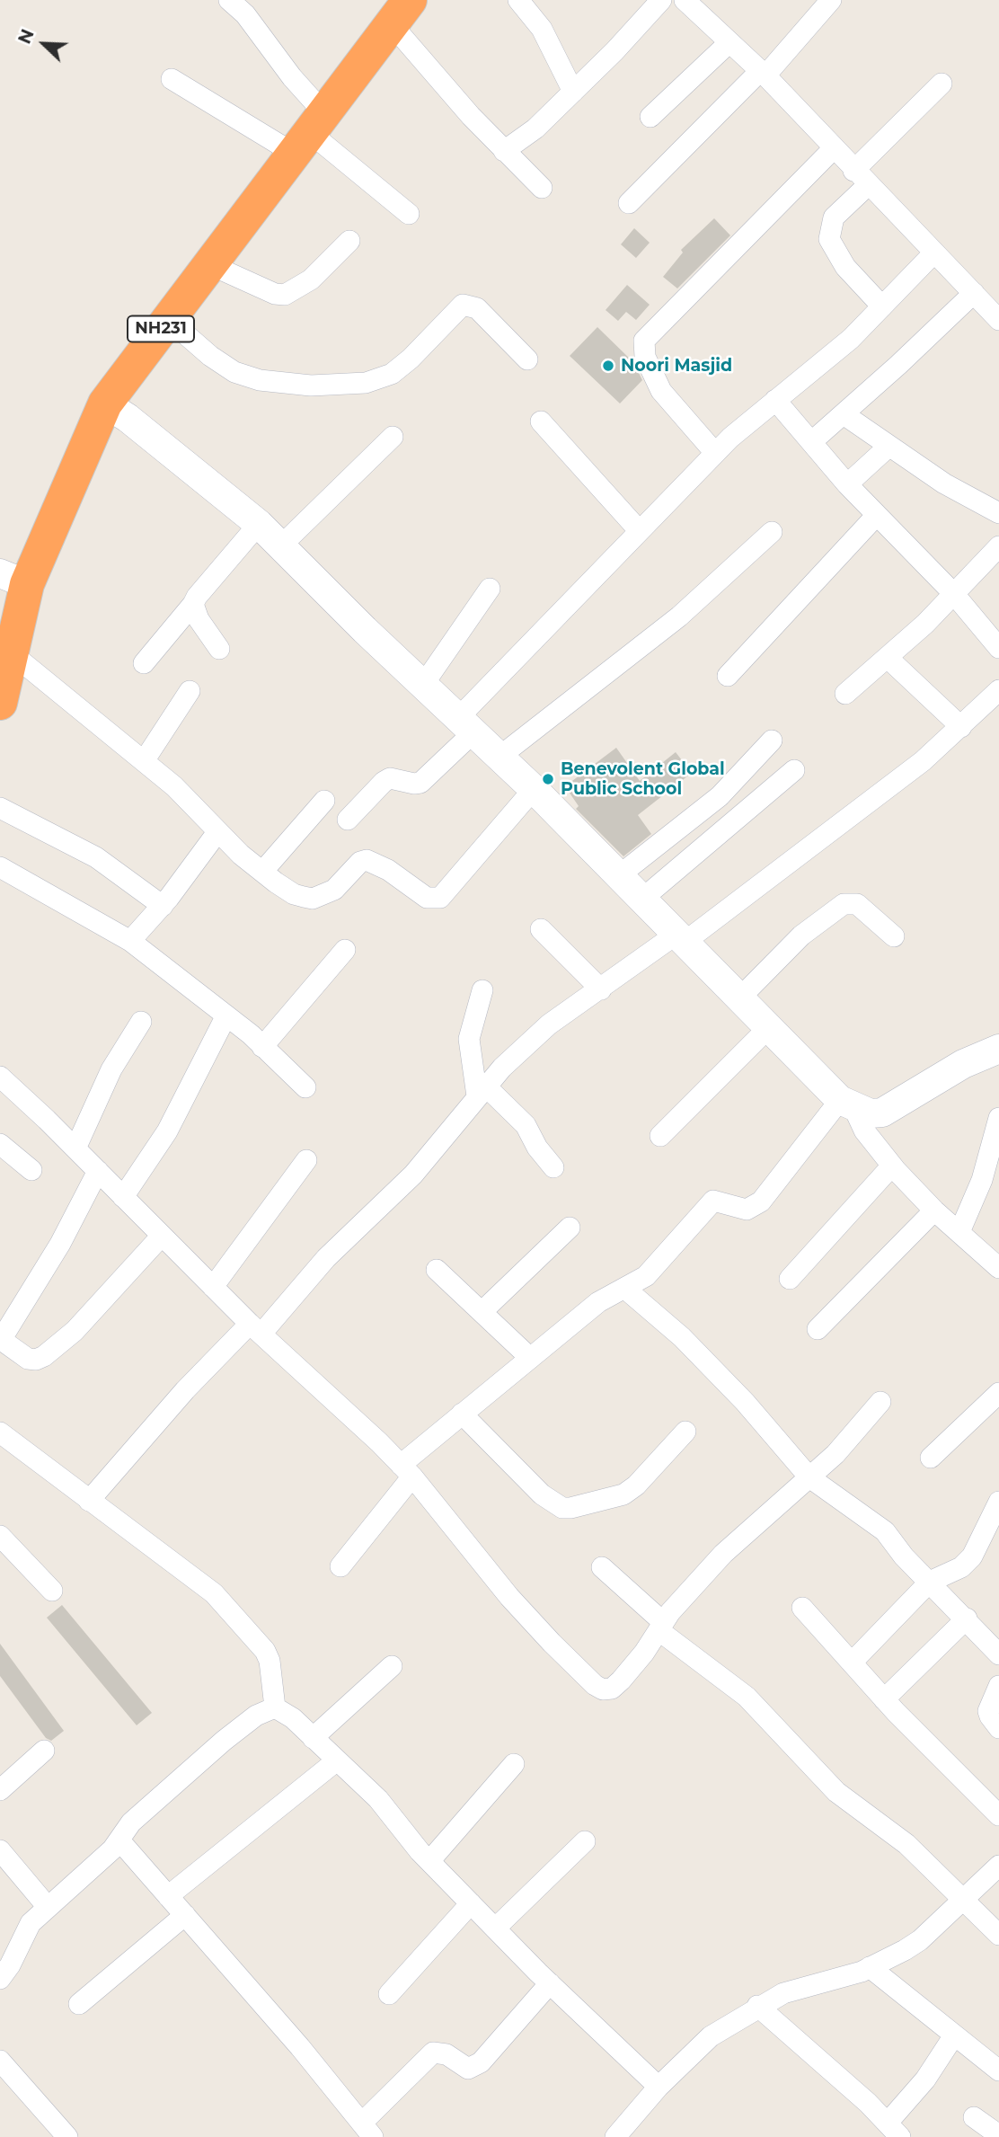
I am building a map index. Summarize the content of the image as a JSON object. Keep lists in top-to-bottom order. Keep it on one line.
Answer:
{"streets":{"highway":["NH231"]},"places":["Noori Masjid","Benevolent Global Public School"],"north":"top left"}
